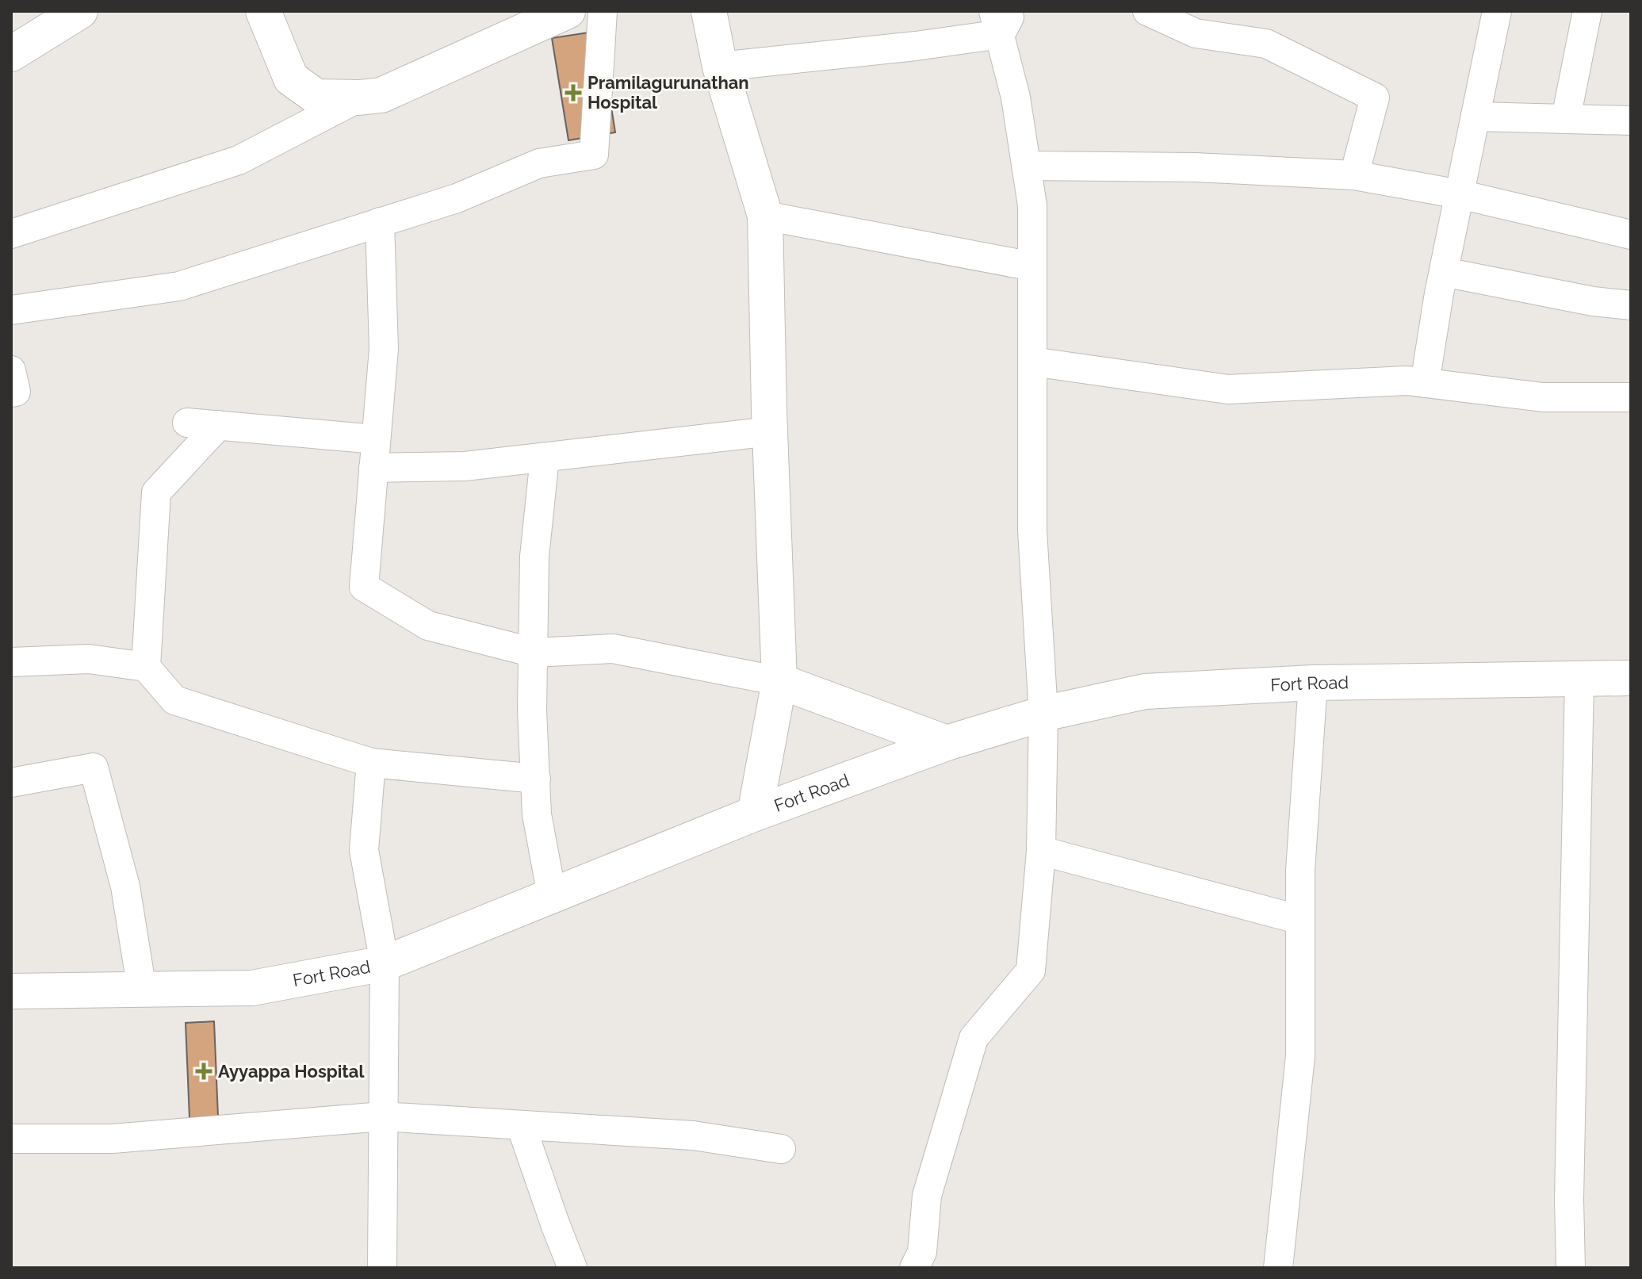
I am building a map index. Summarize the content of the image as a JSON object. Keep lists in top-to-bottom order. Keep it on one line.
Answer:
{"streets":{"main road":["Fort Road"]},"places":{"health":["Pramilagurunathan Hospital","Ayyappa Hospital"]}}
